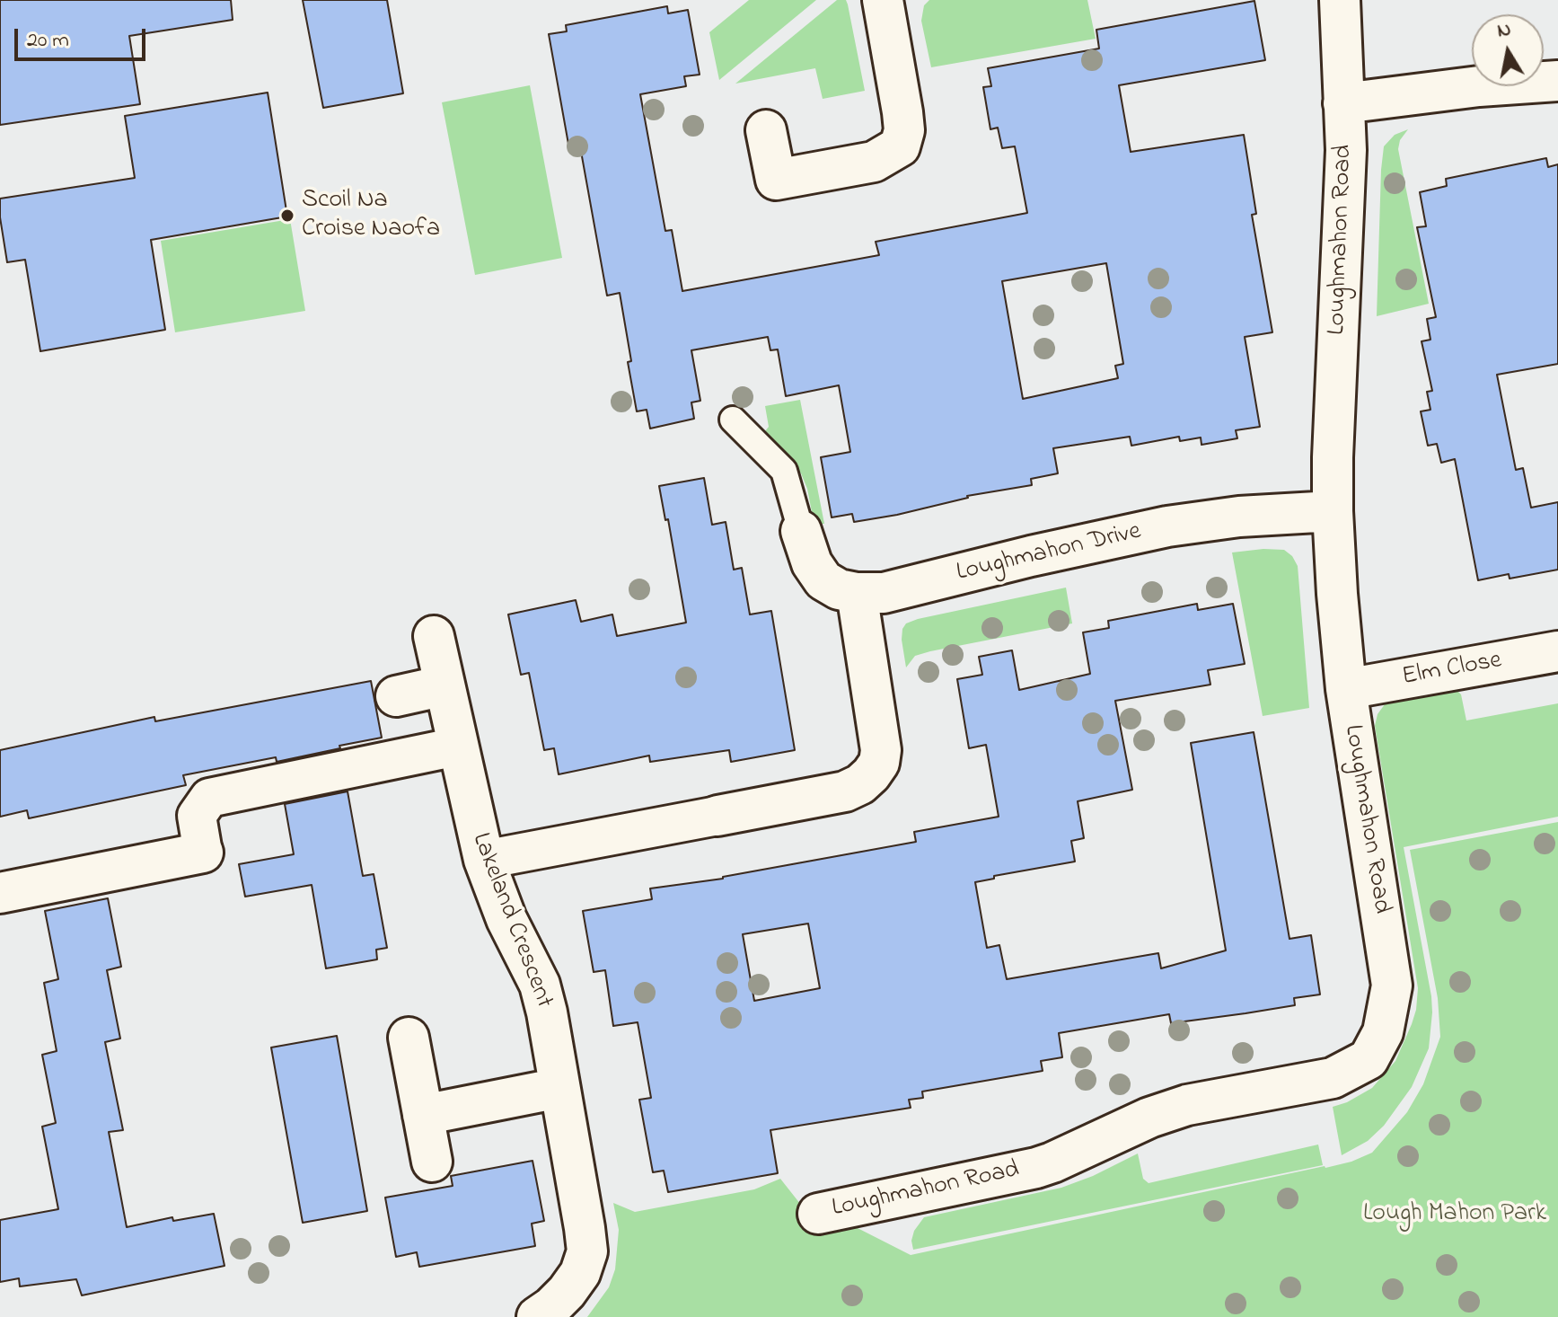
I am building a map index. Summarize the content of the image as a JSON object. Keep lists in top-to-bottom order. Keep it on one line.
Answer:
{"streets":{"street":["Loughmahon Road","Loughmahon Drive","Elm Close","Lakeland Crescent"]},"crossings":[["Loughmahon Road","Loughmahon Drive"],["Loughmahon Road","Elm Close"]],"parks":["Lough Mahon Park"],"places":["Scoil Na Croise Naofa"],"scale_bar":"20 m","north":"top"}
